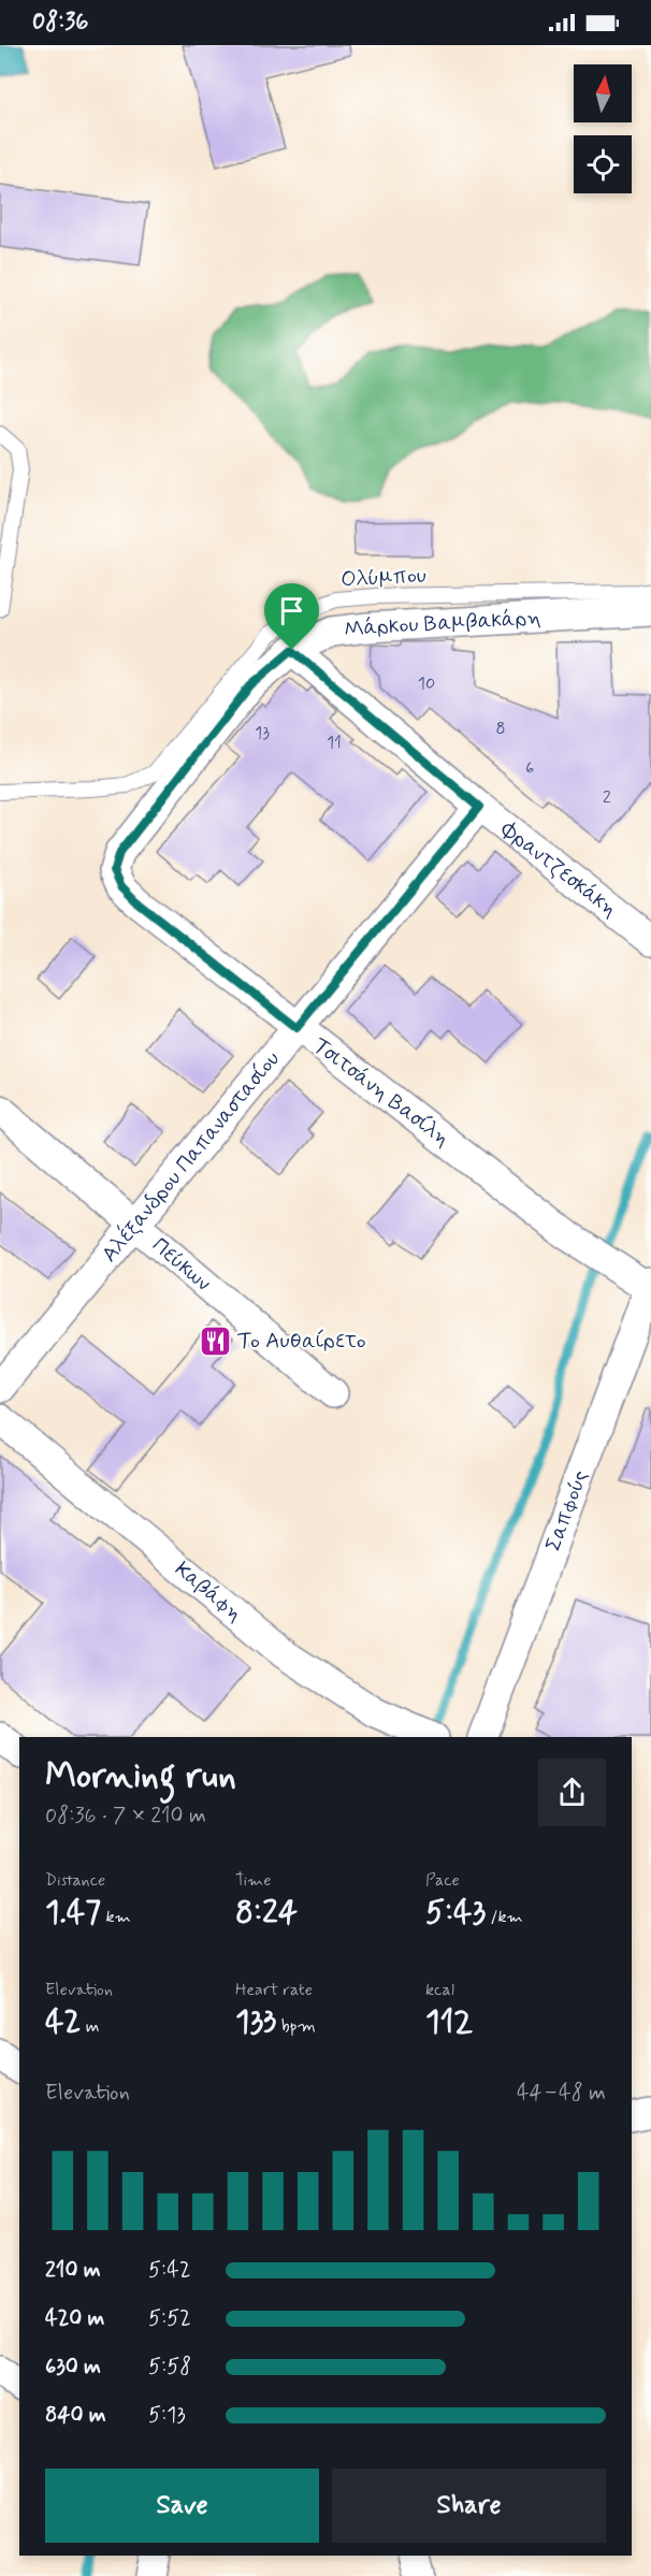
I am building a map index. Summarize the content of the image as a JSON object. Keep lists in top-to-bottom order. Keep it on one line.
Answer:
{"streets":{"street":["Μάρκου Βαμβακάρη","Φραντζεσκάκη","Τσιτσάνη Βασίλη","Αλέξανδρου Παπαναστασίου","Πεύκων","Σαπφούς","Καβάφη"],"lane":["Ολύμπου"]},"crossings":[["Μάρκου Βαμβακάρη","Φραντζεσκάκη"],["Μάρκου Βαμβακάρη","Τσιτσάνη Βασίλη"],["Φραντζεσκάκη","Αλέξανδρου Παπαναστασίου"],["Τσιτσάνη Βασίλη","Αλέξανδρου Παπαναστασίου"],["Τσιτσάνη Βασίλη","Σαπφούς"],["Αλέξανδρου Παπαναστασίου","Πεύκων"]],"places":{"restaurant":["Το Αυθαίρετο"]},"house_numbers":["10","8","13","11","6","2"],"north":"top","page":{"status":"08:36","heading":["Morning run","08:36 · 7 × 210 m"],"stats":[["Distance","1.47 km"],["Time","8:24"],["Pace","5:43 /km"],["Elevation","42 m"],["Heart rate","133 bpm"],["kcal","112"]],"chart":["Elevation","44–48 m"],"list":[{"name":"210 m","note":"5:42"},{"name":"420 m","note":"5:52"},{"name":"630 m","note":"5:58"},{"name":"840 m","note":"5:13"}],"buttons":["Save","Share"]}}
